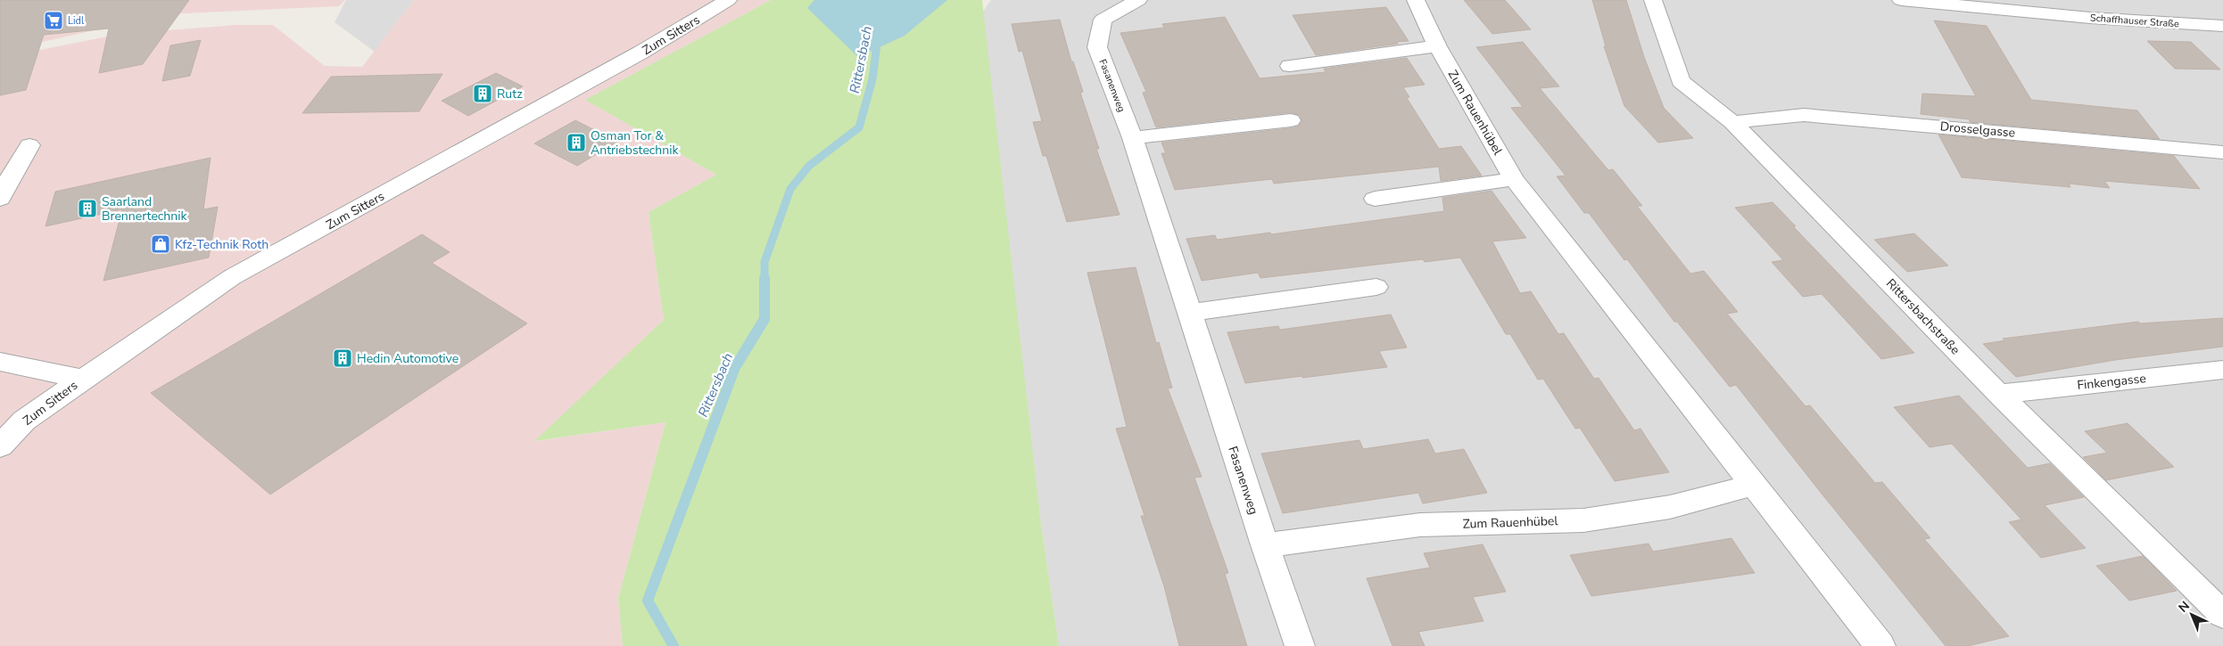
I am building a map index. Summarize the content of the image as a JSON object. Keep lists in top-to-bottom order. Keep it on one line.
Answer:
{"streets":{"street":["Schaffhauser Straße","Zum Sitters","Fasanenweg","Zum Rauenhübel","Drosselgasse","Rittersbachstraße","Finkengasse"]},"crossings":[["Fasanenweg","Zum Rauenhübel"],["Drosselgasse","Rittersbachstraße"],["Rittersbachstraße","Finkengasse"]],"water":["Rittersbach"],"places":{"supermarket":["Lidl"],"building":["Rutz","Osman Tor & Antriebstechnik","Saarland Brennertechnik","Hedin Automotive"],"shop":["Kfz-Technik Roth"]},"north":"top left"}
